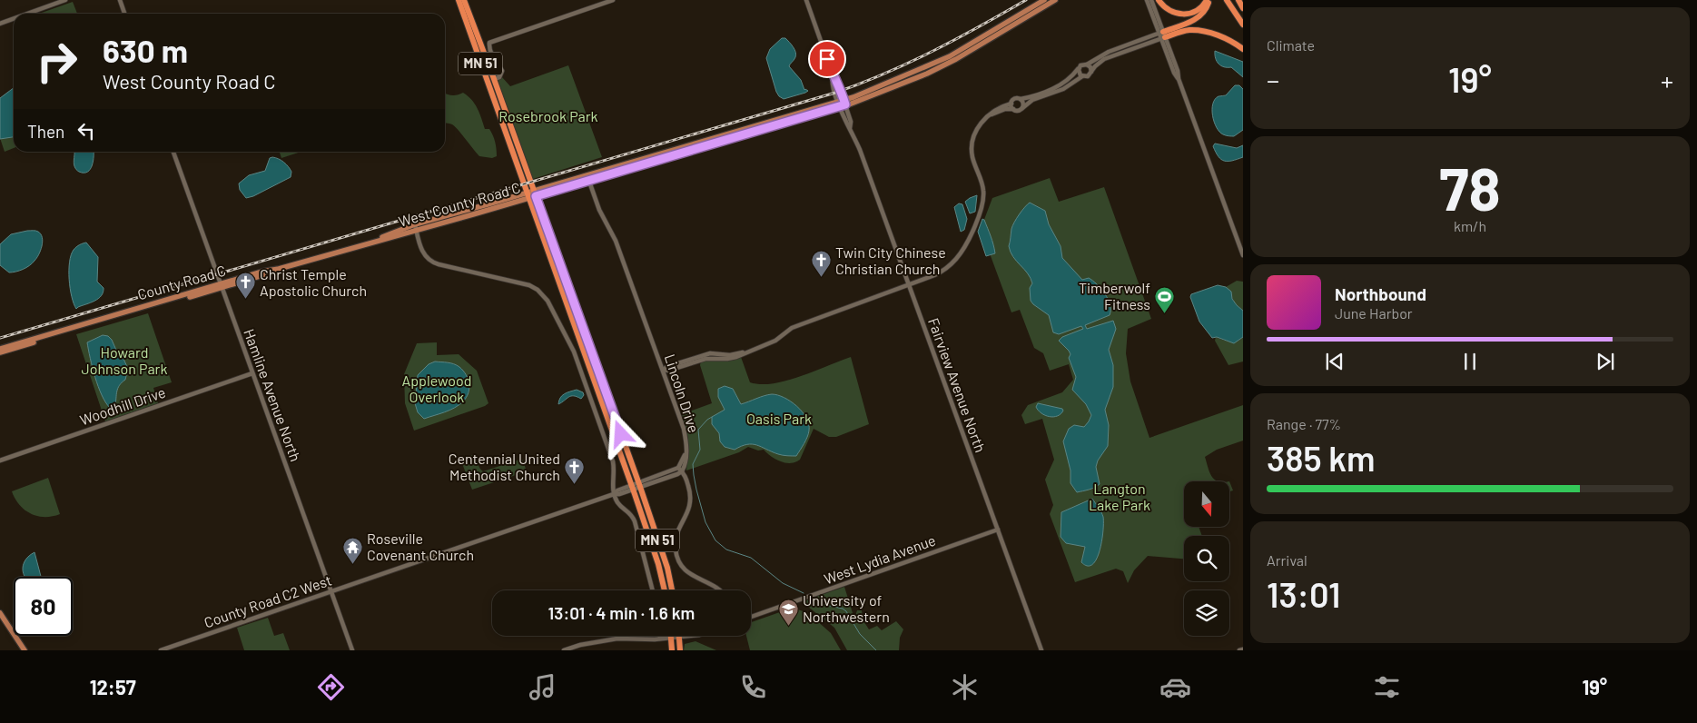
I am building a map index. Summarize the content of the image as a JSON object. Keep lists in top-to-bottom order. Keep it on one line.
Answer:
{"streets":{"highway":["MN 51"],"main road":["West County Road C","County Road C"],"street":["Fairview Avenue North","Lincoln Drive","Hamline Avenue North","Woodhill Drive","West Lydia Avenue","County Road C2 West"]},"crossings":[["MN 51","West County Road C"],["MN 51","County Road C2 West"],["West County Road C","County Road C"],["West County Road C","Fairview Avenue North"],["West County Road C","Lincoln Drive"],["County Road C","Hamline Avenue North"],["Fairview Avenue North","West Lydia Avenue"],["Lincoln Drive","County Road C2 West"],["Hamline Avenue North","Woodhill Drive"],["Hamline Avenue North","County Road C2 West"]],"parks":["Rosebrook Park","Howard Johnson Park","Applewood Overlook","Oasis Park","Langton Lake Park"],"places":{"church":["Twin City Chinese Christian Church","Christ Temple Apostolic Church","Centennial United Methodist Church"],"sports":["Timberwolf Fitness"],"temple":["Roseville Covenant Church"],"school or university":["University of Northwestern"]},"north":"bottom","page":{"tile":["Climate",["78","km/h"],["Range · 77%","385 km"],["Arrival","13:01"]],"turn":["630 m","West County Road C"],"heat":["−","19°","+"],"then":"Then","song":["Northbound","June Harbor"],"limit":"80","trip":"13:01 · 4 min · 1.6 km","tabs":["12:57","19°"]}}
